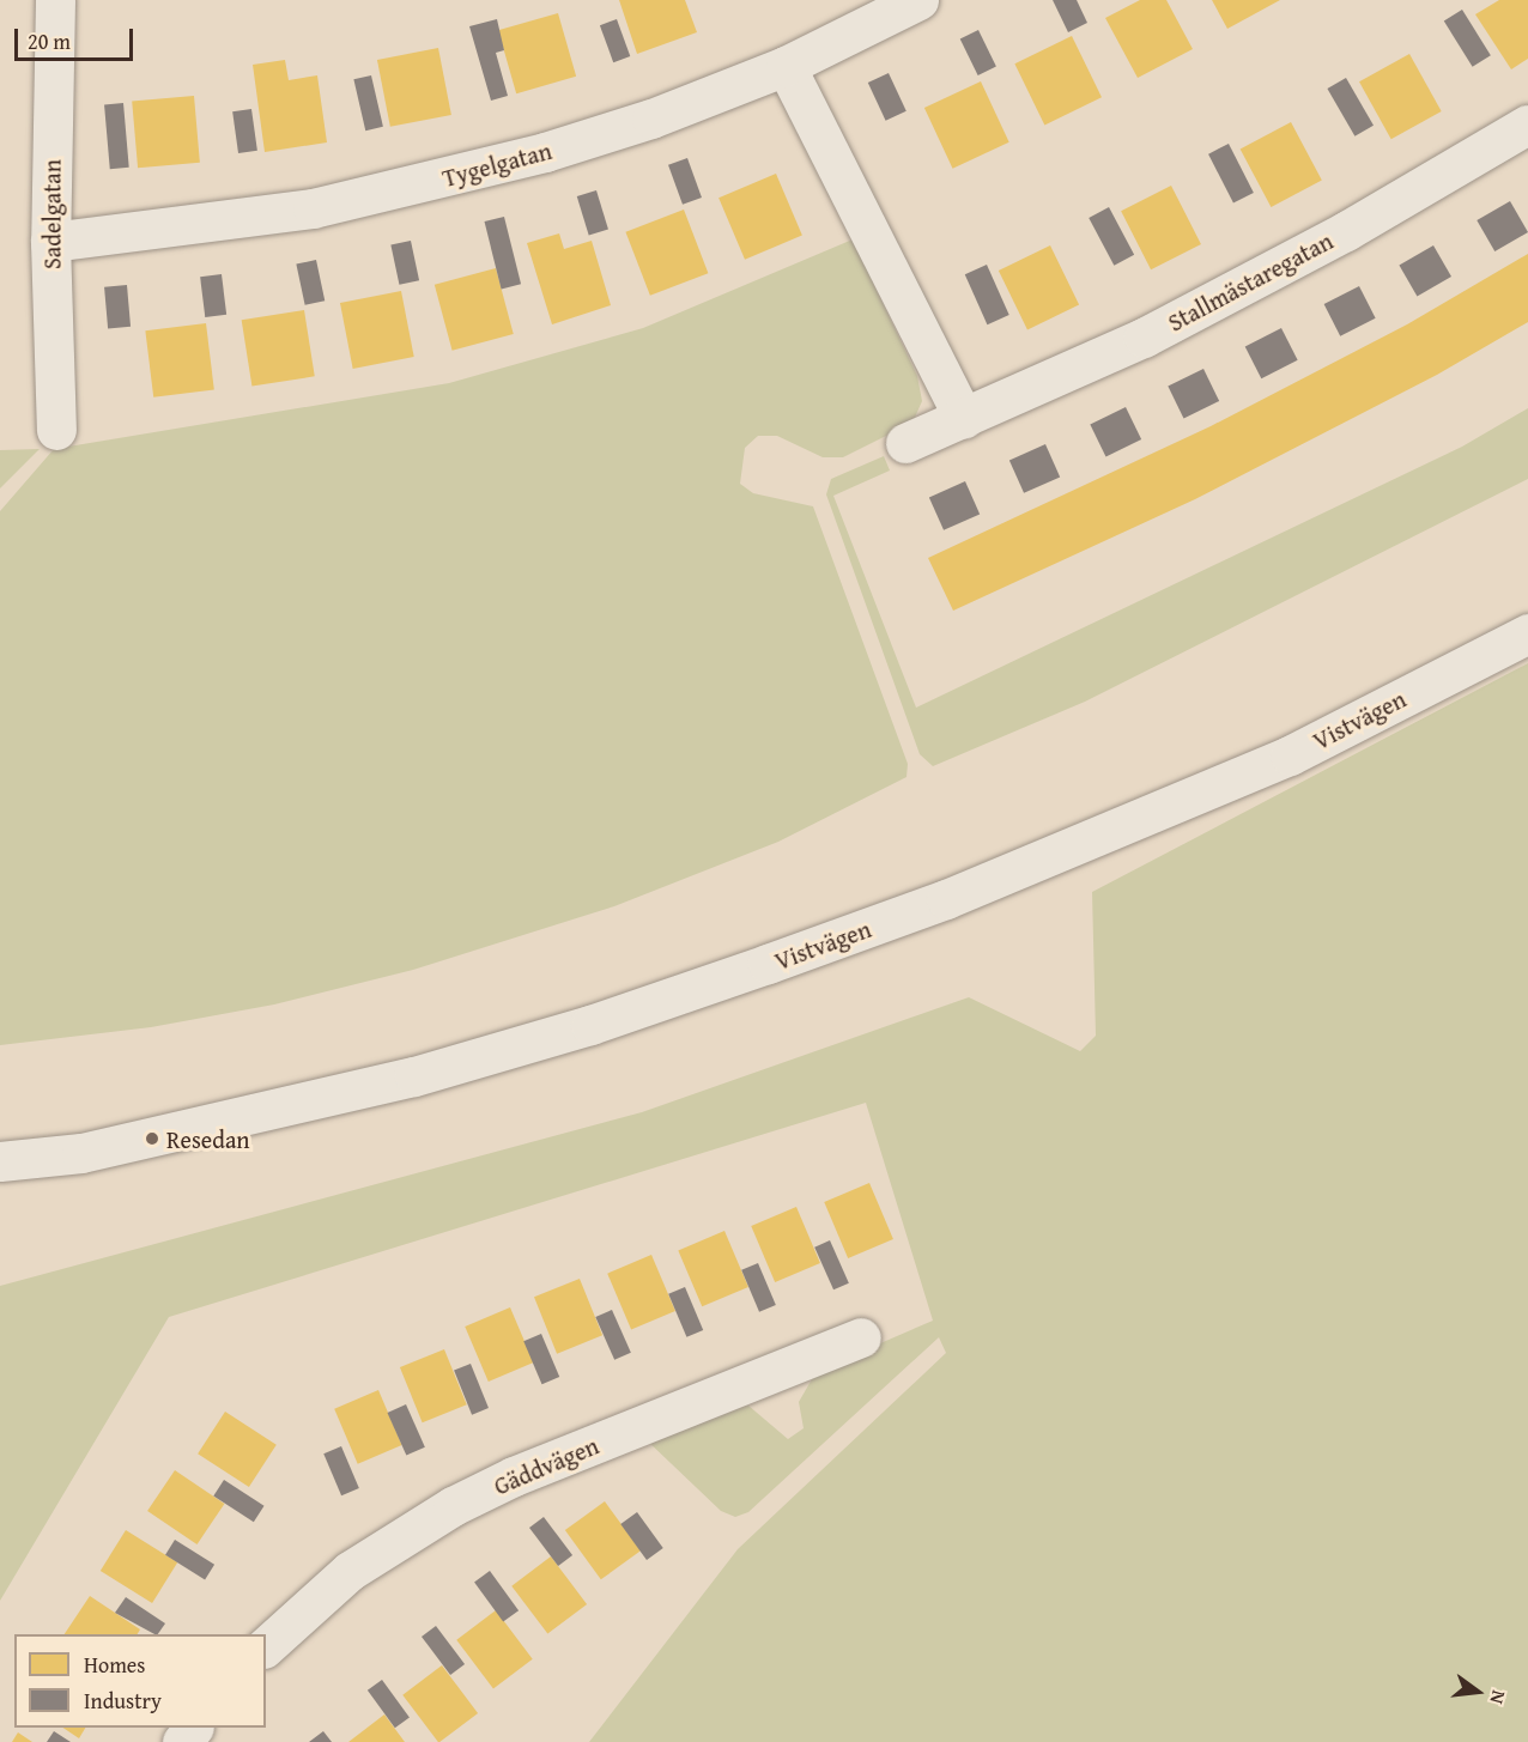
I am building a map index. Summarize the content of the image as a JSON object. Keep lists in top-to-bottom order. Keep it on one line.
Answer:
{"streets":{"street":["Tygelgatan","Sadelgatan","Stallmästaregatan","Vistvägen","Gäddvägen"]},"crossings":[["Tygelgatan","Sadelgatan"]],"places":["Resedan"],"legend":["Homes","Industry"],"scale_bar":"20 m","north":"right"}
